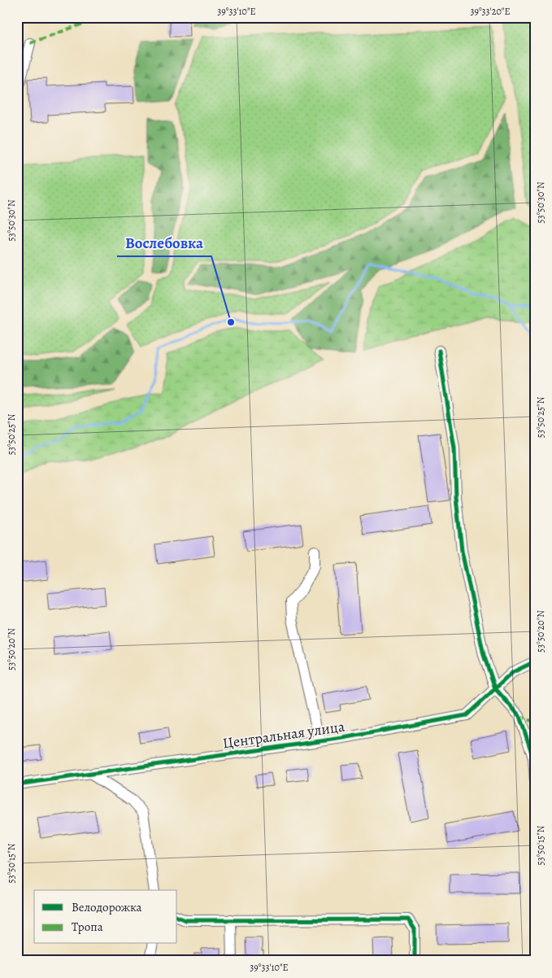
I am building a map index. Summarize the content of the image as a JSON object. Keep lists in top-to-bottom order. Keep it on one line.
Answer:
{"streets":{"street":["Центральная улица"]},"places":["Вослебовка"],"legend":["Велодорожка","Тропа"],"coordinates":["39°33'10\"E","39°33'20\"E","53°50'30\"N","53°50'25\"N","53°50'20\"N","53°50'15\"N"]}
